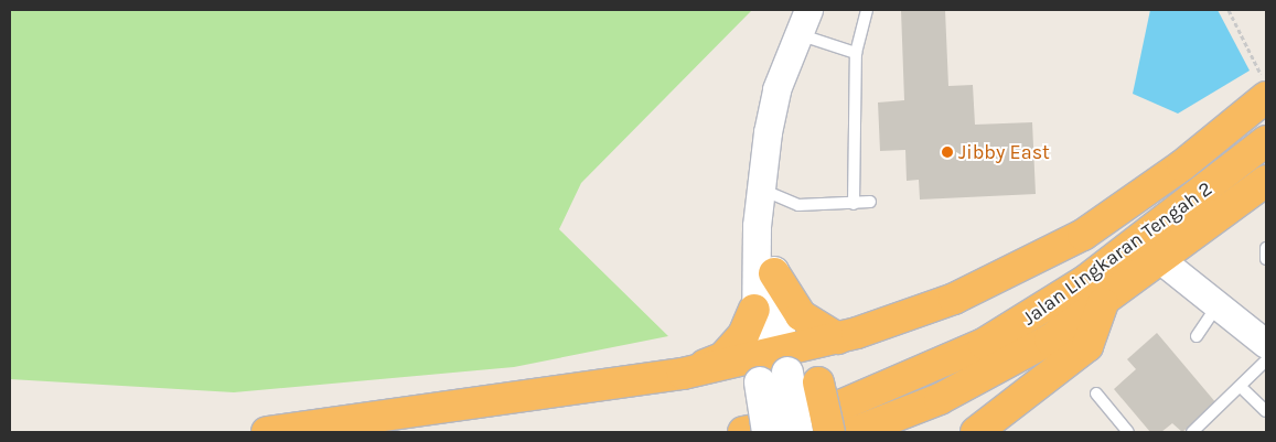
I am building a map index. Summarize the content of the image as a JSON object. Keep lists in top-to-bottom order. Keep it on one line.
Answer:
{"streets":{"highway":["Jalan Lingkaran Tengah 2"]},"places":["Jibby East"]}
